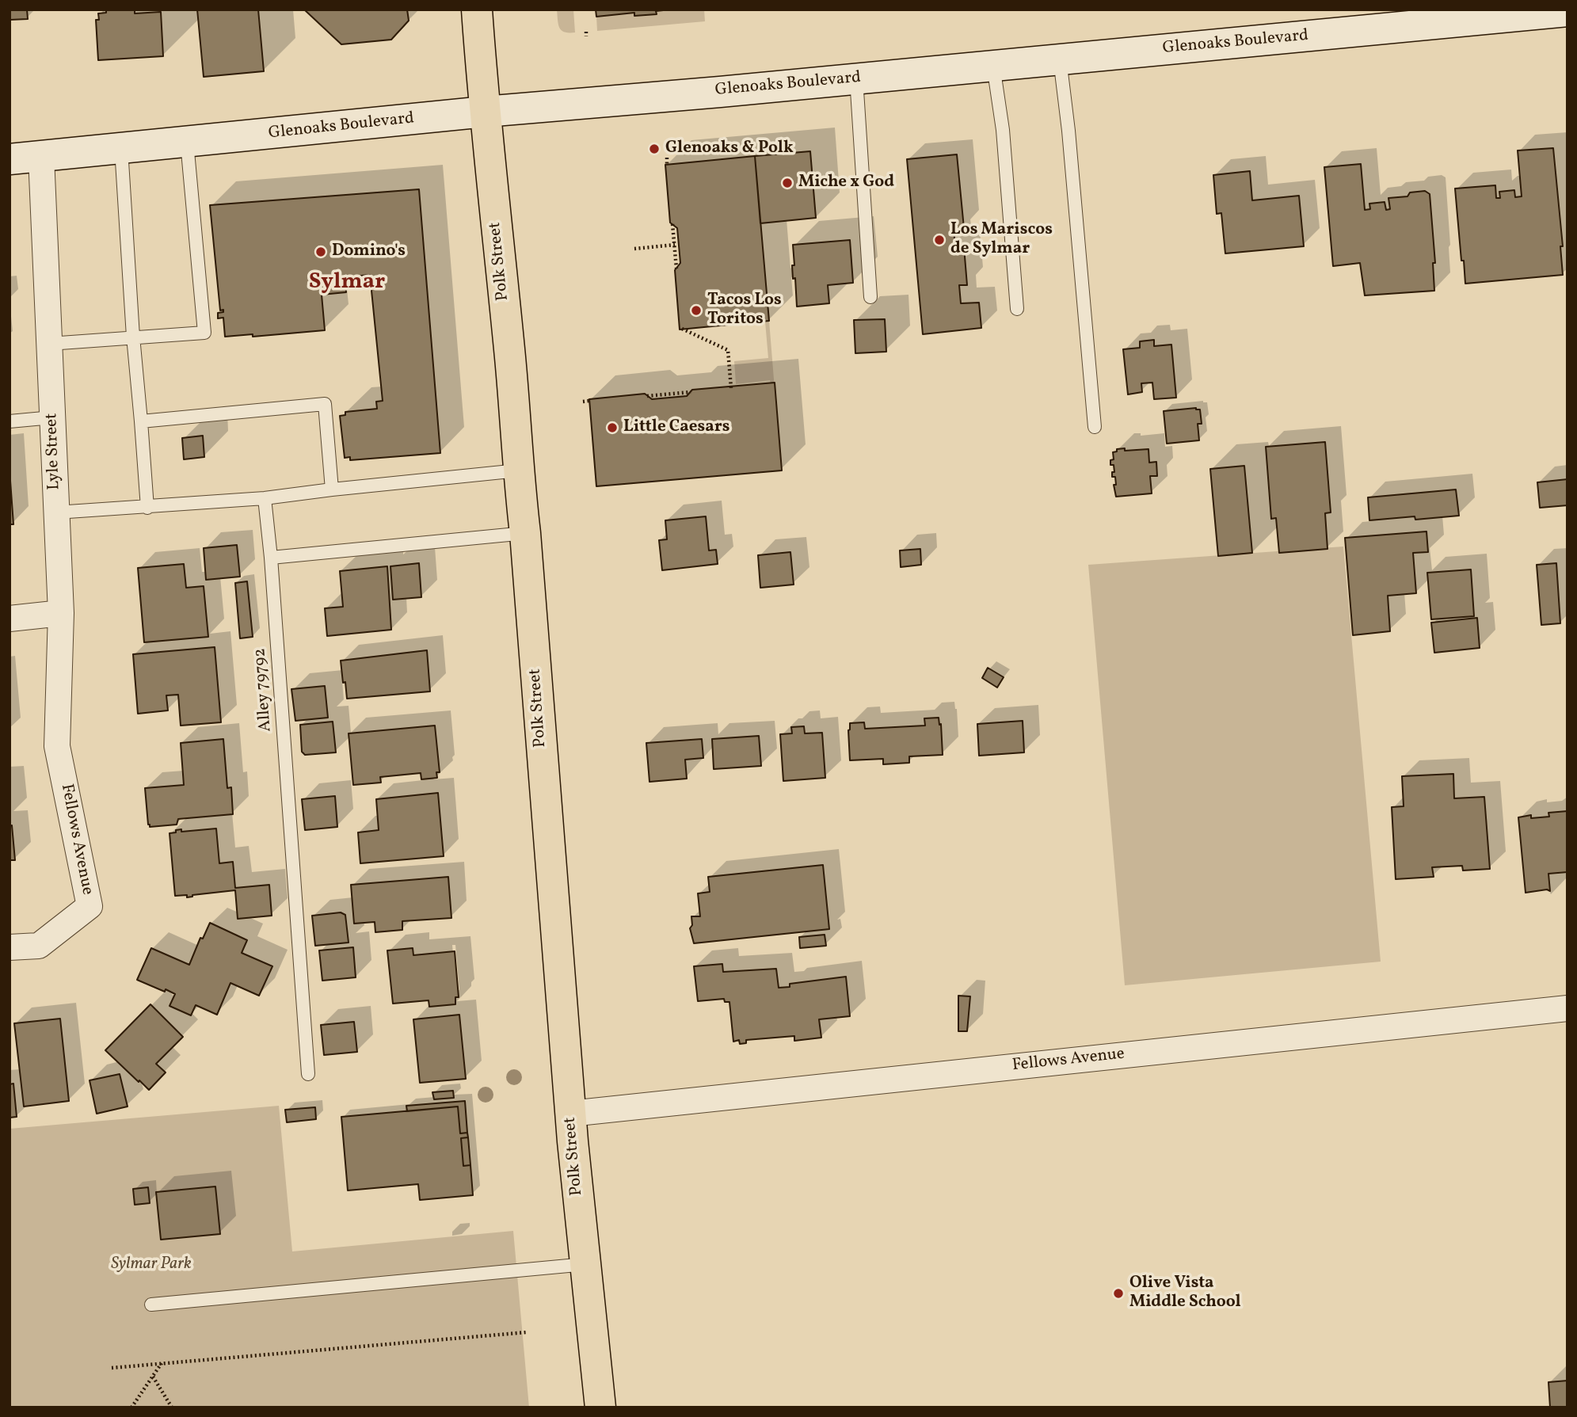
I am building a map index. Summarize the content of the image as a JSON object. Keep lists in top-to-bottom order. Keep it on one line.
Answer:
{"streets":{"main road":["Glenoaks Boulevard","Polk Street"],"street":["Lyle Street","Fellows Avenue"],"lane":["Alley 79792"]},"crossings":[["Glenoaks Boulevard","Polk Street"],["Glenoaks Boulevard","Lyle Street"],["Polk Street","Fellows Avenue"],["Lyle Street","Fellows Avenue"]],"districts":["Sylmar"],"parks":["Sylmar Park"],"places":["Glenoaks & Polk","Miche x God","Los Mariscos de Sylmar","Domino's","Tacos Los Toritos","Little Caesars","Olive Vista Middle School"]}
